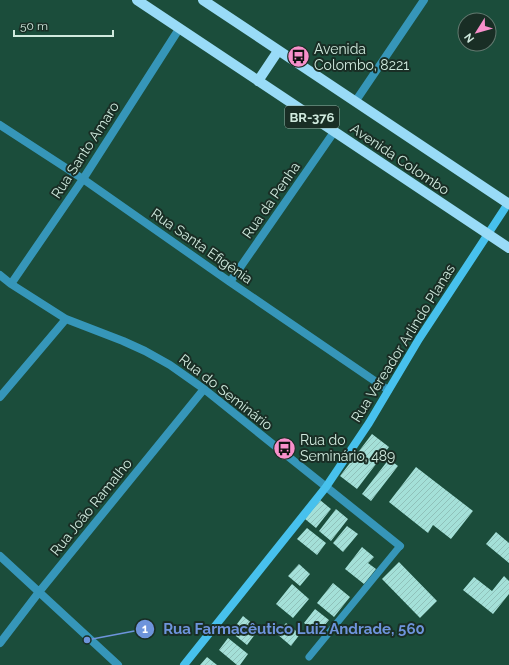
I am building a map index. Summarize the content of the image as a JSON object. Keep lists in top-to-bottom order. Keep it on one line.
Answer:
{"streets":{"main road":["BR-376","Avenida Colombo"],"street":["Rua Santo Amaro","Rua da Penha","Rua Santa Efigênia","Rua Vereador Arlindo Planas","Rua do Seminário","Rua João Ramalho"]},"crossings":[["Rua Santo Amaro","Avenida Colombo"],["Rua Santo Amaro","Rua Santa Efigênia"],["Rua Santo Amaro","Rua do Seminário"],["Avenida Colombo","Rua da Penha"],["Avenida Colombo","Rua Vereador Arlindo Planas"],["Rua da Penha","Rua Santa Efigênia"],["Rua Santa Efigênia","Rua Vereador Arlindo Planas"],["Rua Vereador Arlindo Planas","Rua do Seminário"],["Rua do Seminário","Rua João Ramalho"]],"places":{"bus stop":["Avenida Colombo, 8221","Rua do Seminário, 489"],"other":["Rua Farmacêutico Luiz Andrade, 560"]},"scale_bar":"50 m","north":"bottom left"}
